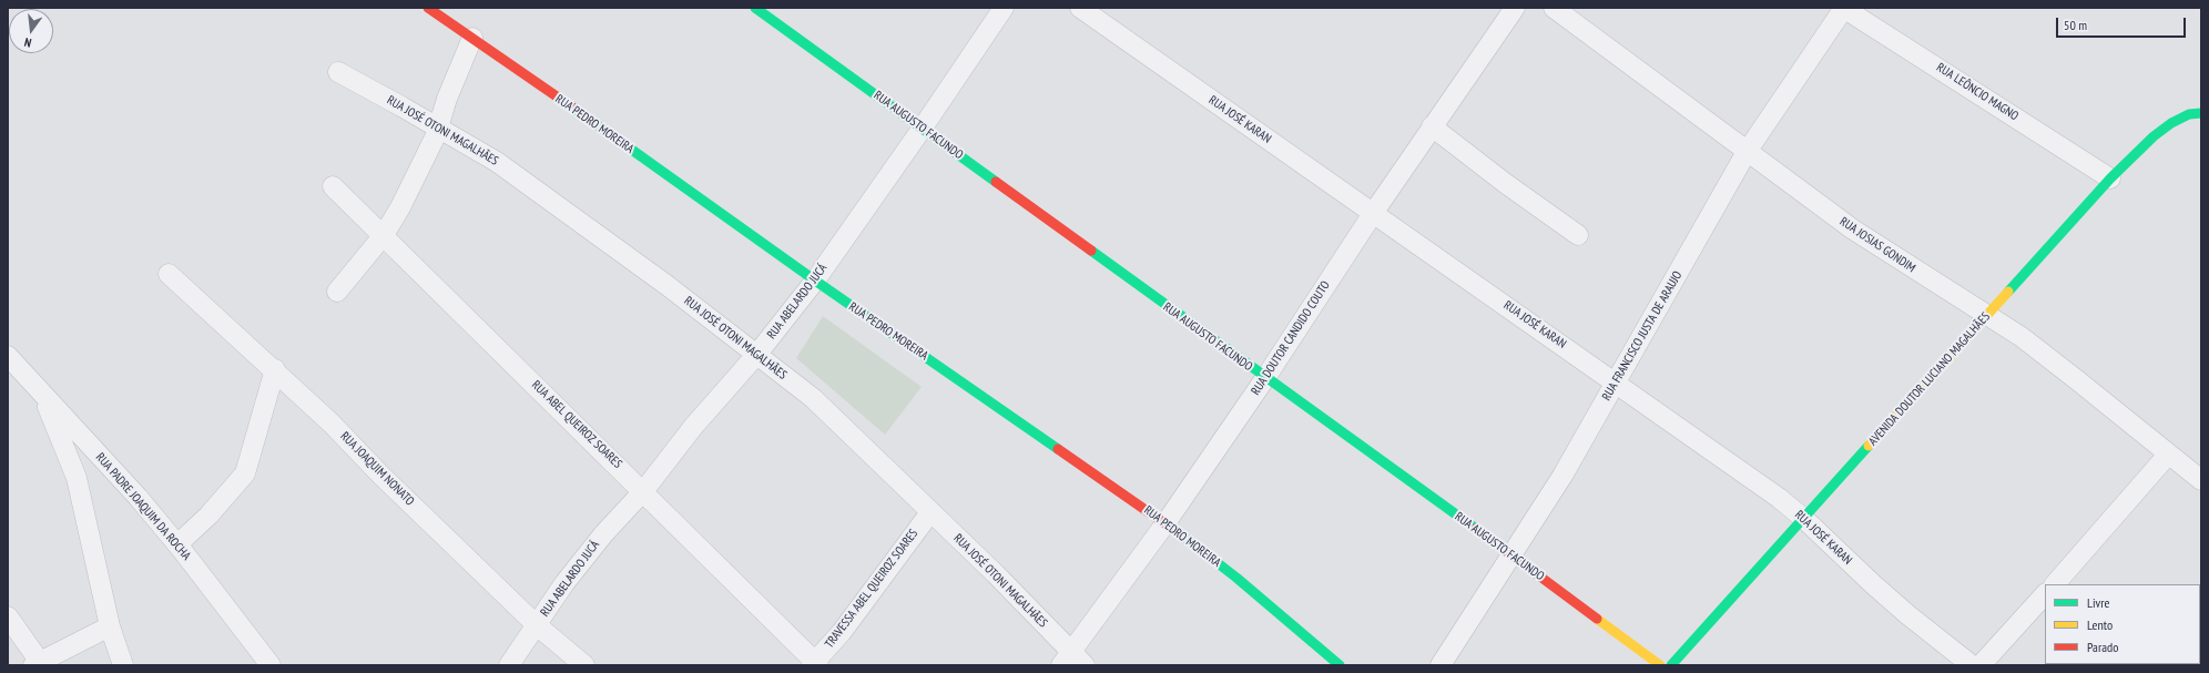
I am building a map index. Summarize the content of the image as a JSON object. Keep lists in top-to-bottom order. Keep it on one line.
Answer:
{"streets":{"street":["RUA LEÔNCIO MAGNO","RUA JOSÉ KARAN","RUA PEDRO MOREIRA","RUA AUGUSTO FACUNDO","RUA JOSÉ OTONI MAGALHÃES","RUA JOSIAS GONDIM","RUA ABELARDO JUCÁ","RUA FRANCISCO JUSTA DE ARAUJO","RUA DOUTOR CANDIDO COUTO","AVENIDA DOUTOR LUCIANO MAGALHÃES","RUA ABEL QUEIROZ SOARES","RUA JOAQUIM NONATO","RUA PADRE JOAQUIM DA ROCHA","TRAVESSA ABEL QUEIROZ SOARES"]},"crossings":[["RUA LEÔNCIO MAGNO","RUA FRANCISCO JUSTA DE ARAUJO"],["RUA LEÔNCIO MAGNO","AVENIDA DOUTOR LUCIANO MAGALHÃES"],["RUA JOSÉ KARAN","RUA FRANCISCO JUSTA DE ARAUJO"],["RUA JOSÉ KARAN","RUA DOUTOR CANDIDO COUTO"],["RUA JOSÉ KARAN","AVENIDA DOUTOR LUCIANO MAGALHÃES"],["RUA PEDRO MOREIRA","RUA ABELARDO JUCÁ"],["RUA PEDRO MOREIRA","RUA DOUTOR CANDIDO COUTO"],["RUA AUGUSTO FACUNDO","RUA ABELARDO JUCÁ"],["RUA AUGUSTO FACUNDO","RUA FRANCISCO JUSTA DE ARAUJO"],["RUA AUGUSTO FACUNDO","RUA DOUTOR CANDIDO COUTO"],["RUA JOSÉ OTONI MAGALHÃES","RUA ABELARDO JUCÁ"],["RUA JOSÉ OTONI MAGALHÃES","RUA DOUTOR CANDIDO COUTO"],["RUA JOSÉ OTONI MAGALHÃES","TRAVESSA ABEL QUEIROZ SOARES"],["RUA JOSIAS GONDIM","RUA FRANCISCO JUSTA DE ARAUJO"],["RUA JOSIAS GONDIM","AVENIDA DOUTOR LUCIANO MAGALHÃES"],["RUA ABELARDO JUCÁ","RUA ABEL QUEIROZ SOARES"],["RUA ABELARDO JUCÁ","RUA JOAQUIM NONATO"],["RUA ABEL QUEIROZ SOARES","TRAVESSA ABEL QUEIROZ SOARES"]],"legend":["Livre","Lento","Parado"],"scale_bar":"50 m","north":"bottom"}
